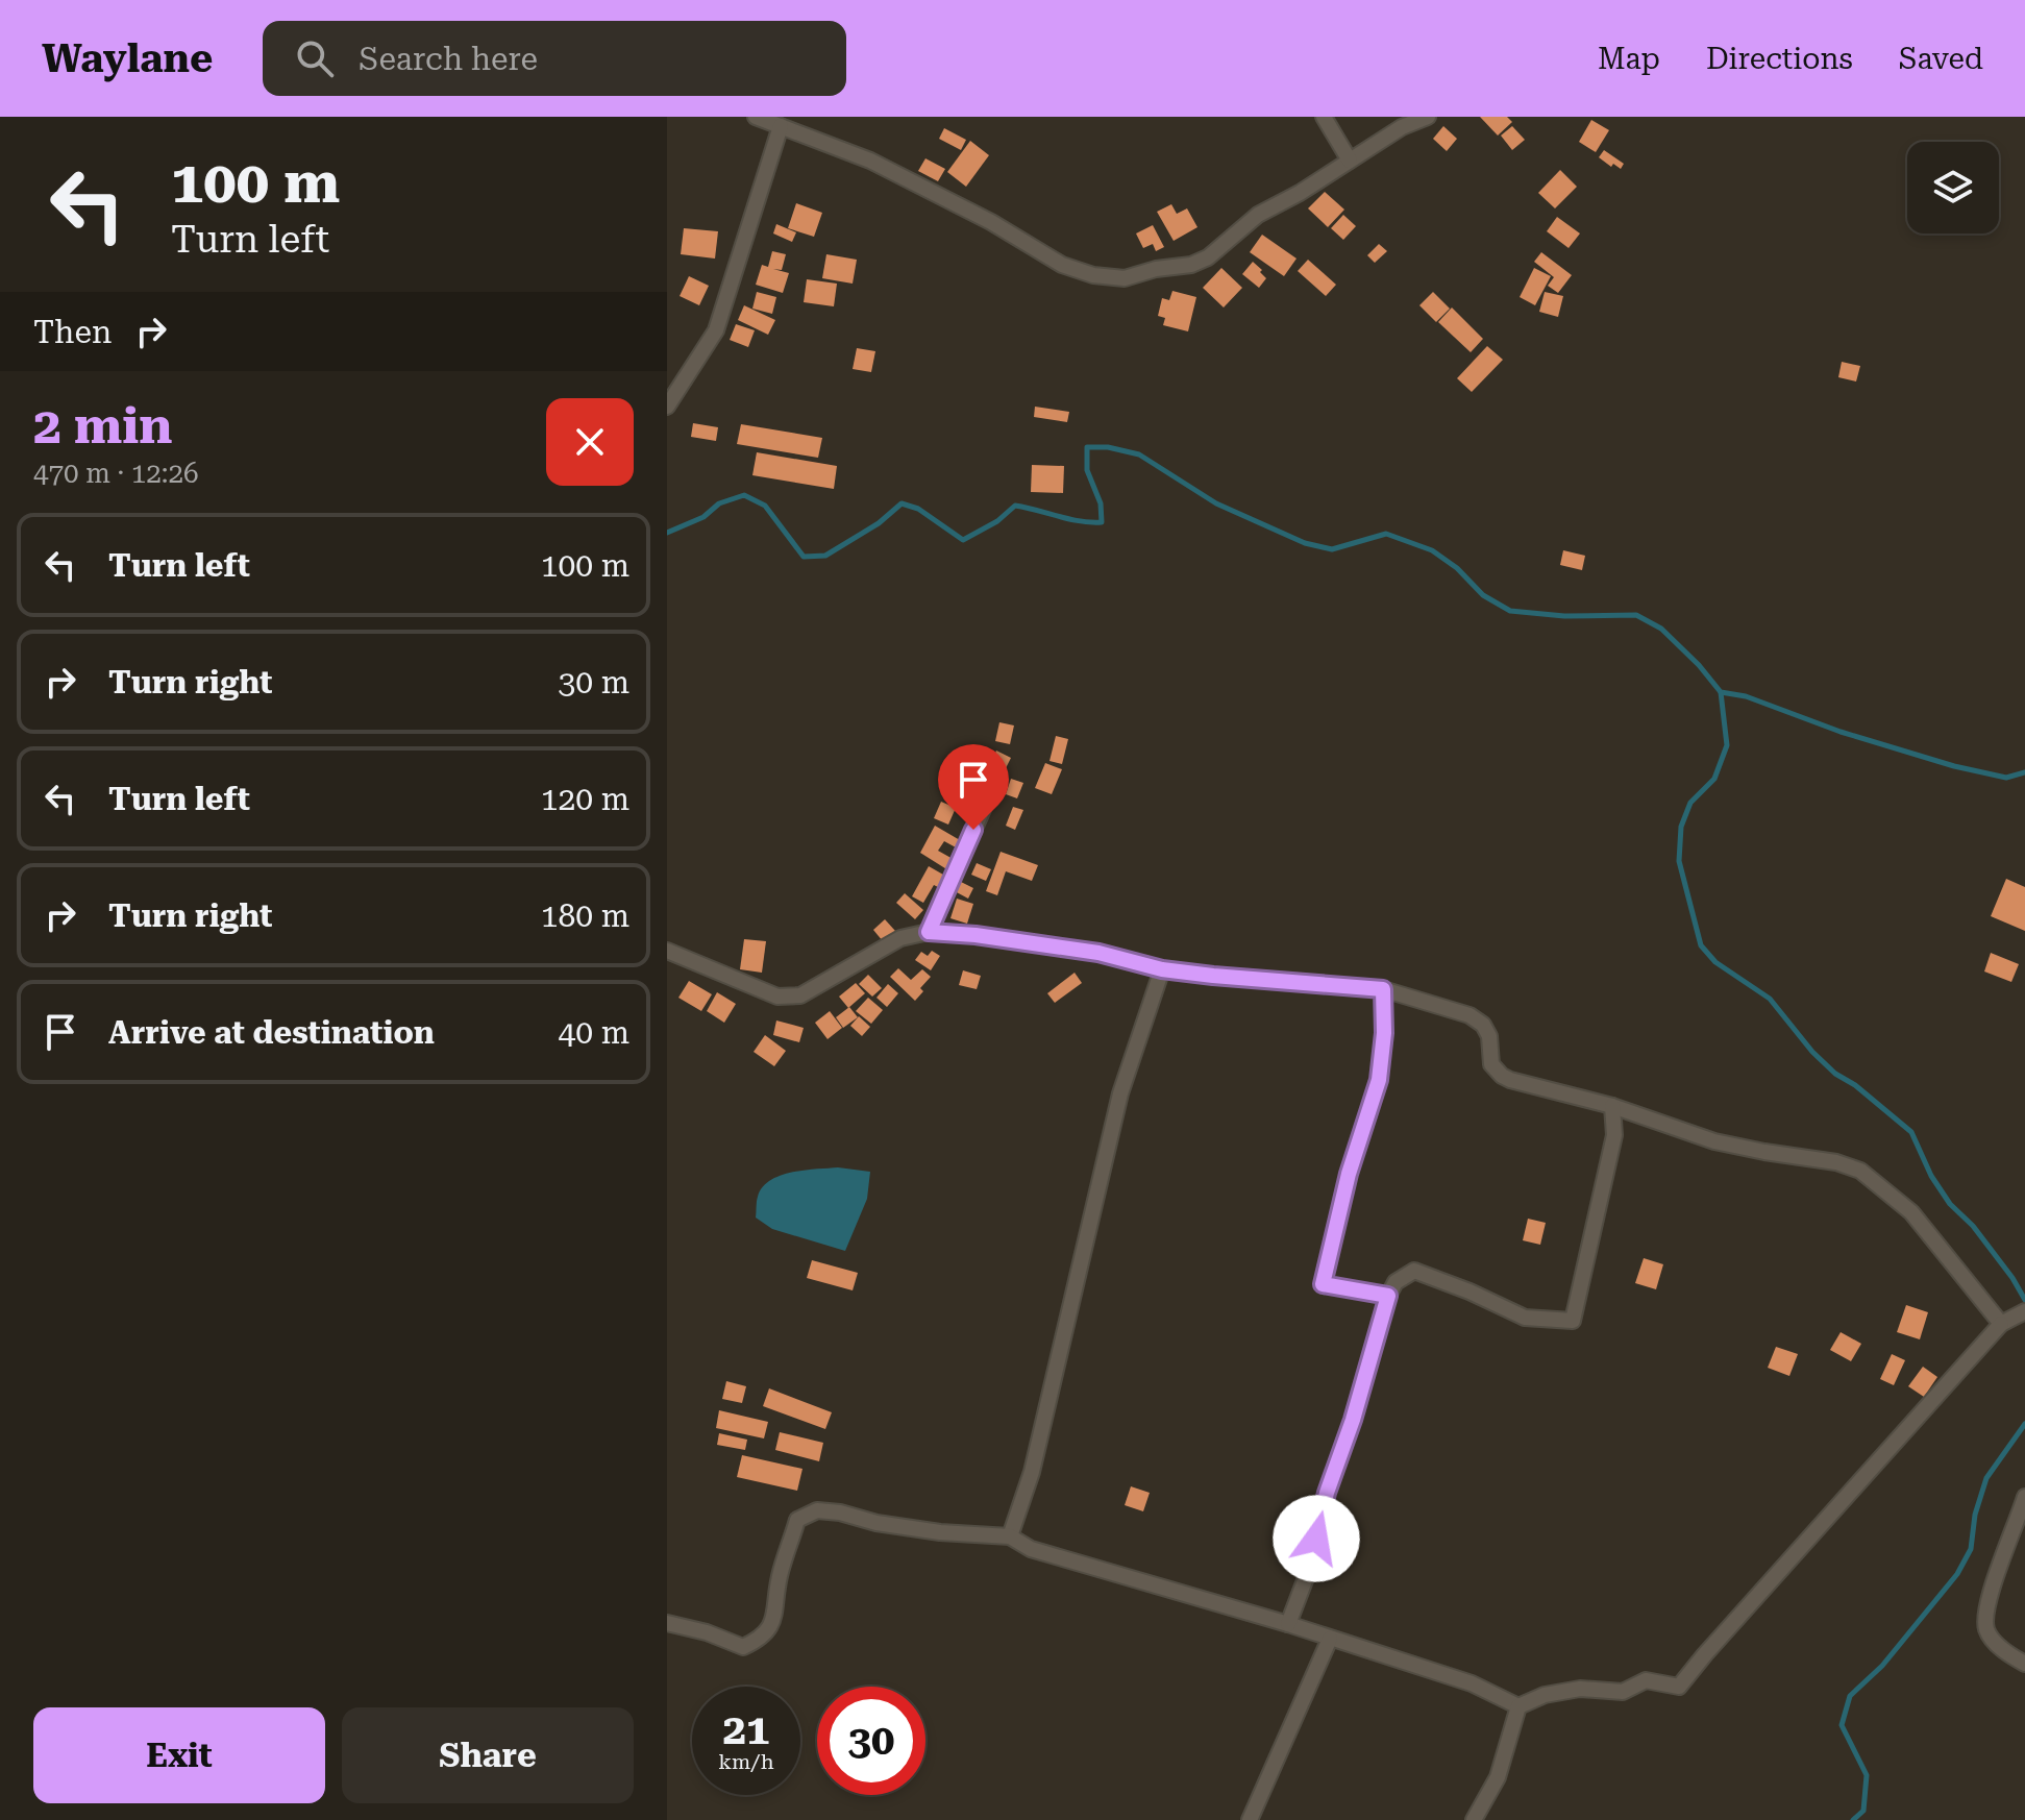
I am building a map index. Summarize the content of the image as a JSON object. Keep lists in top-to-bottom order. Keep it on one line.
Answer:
{"page":{"header":"Waylane","search":"Search here","nav":["Map","Directions","Saved"],"turn":["100 m","Turn left"],"then":"Then","heading":["2 min","470 m · 12:26"],"list":[{"name":"Turn left","value":"100 m"},{"name":"Turn right","value":"30 m"},{"name":"Turn left","value":"120 m"},{"name":"Turn right","value":"180 m"},{"name":"Arrive at destination","value":"40 m"}],"speed":"21 km/h","limit":"30","buttons":["Exit","Share"]}}
